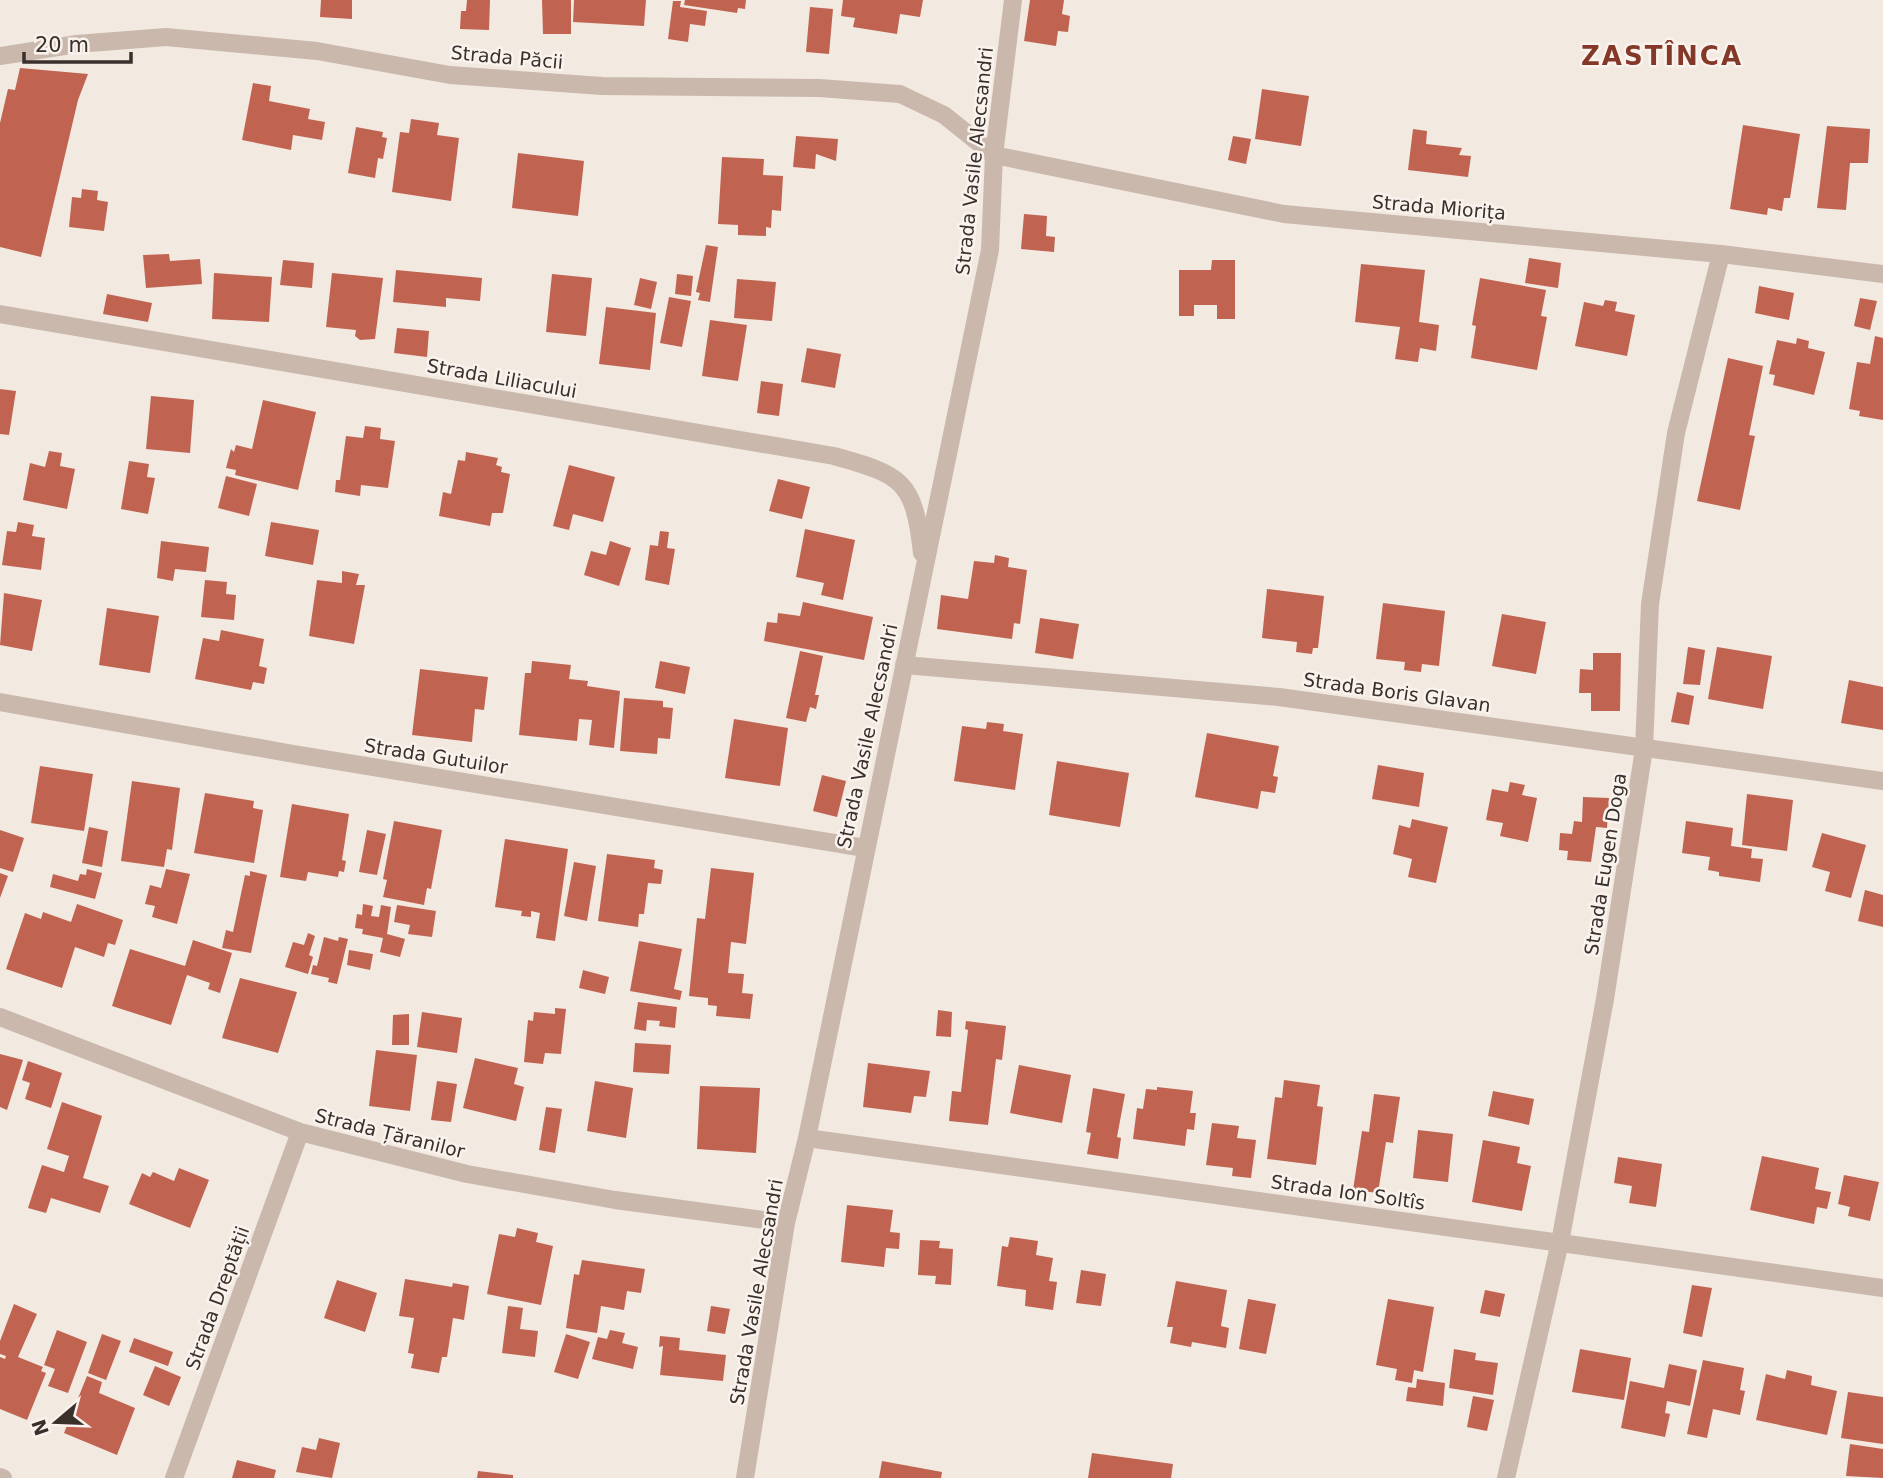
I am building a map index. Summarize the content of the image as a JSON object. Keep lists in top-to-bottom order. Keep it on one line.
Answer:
{"streets":{"street":["Strada Păcii","Strada Vasile Alecsandri","Strada Miorița","Strada Liliacului","Strada Boris Glavan","Strada Gutuilor","Strada Eugen Doga","Strada Țăranilor","Strada Ion Soltîs","Strada Dreptății"]},"crossings":[["Strada Păcii","Strada Vasile Alecsandri"],["Strada Păcii","Strada Miorița"],["Strada Vasile Alecsandri","Strada Miorița"],["Strada Vasile Alecsandri","Strada Liliacului"],["Strada Vasile Alecsandri","Strada Boris Glavan"],["Strada Vasile Alecsandri","Strada Gutuilor"],["Strada Vasile Alecsandri","Strada Țăranilor"],["Strada Vasile Alecsandri","Strada Ion Soltîs"],["Strada Miorița","Strada Eugen Doga"],["Strada Boris Glavan","Strada Eugen Doga"],["Strada Eugen Doga","Strada Ion Soltîs"],["Strada Țăranilor","Strada Dreptății"]],"districts":["ZASTÎNCA"],"scale_bar":"20 m","north":"left"}
